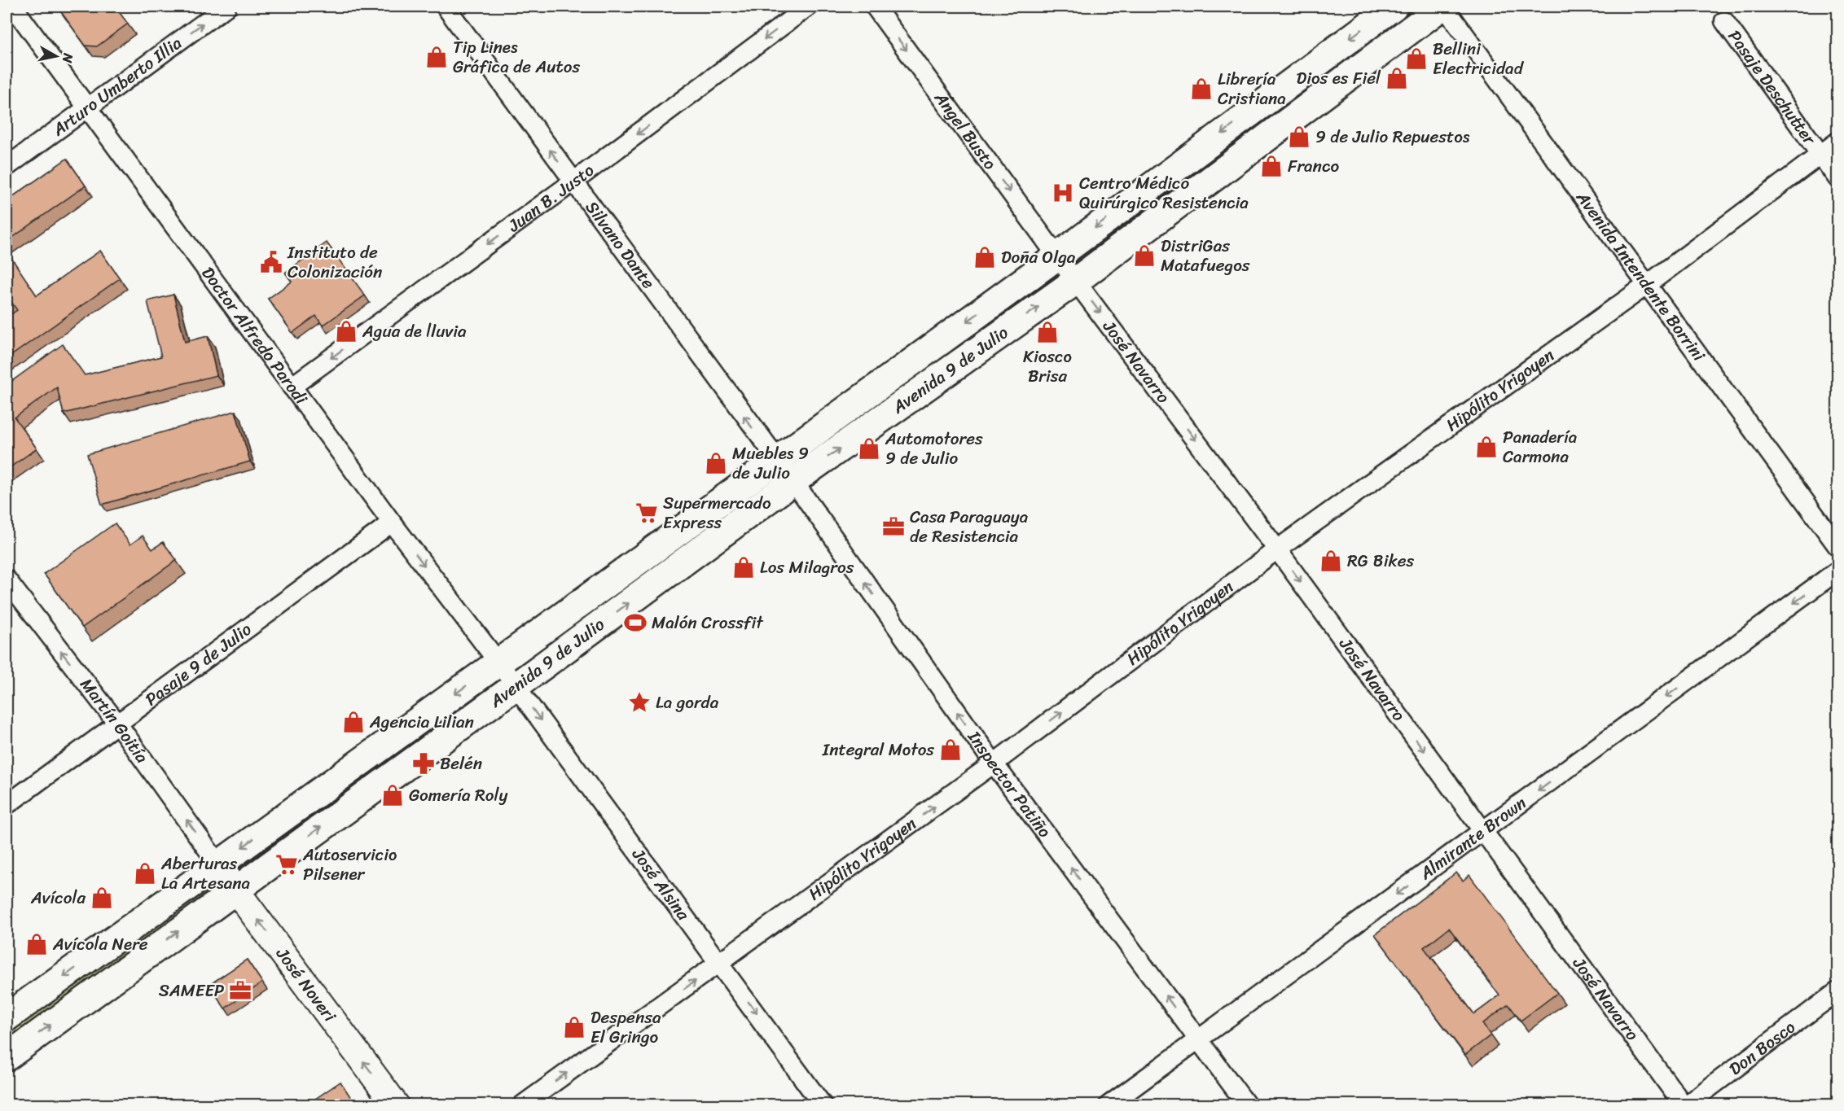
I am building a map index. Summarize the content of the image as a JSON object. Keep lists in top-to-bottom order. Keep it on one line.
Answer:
{"streets":{"main road":["Avenida 9 de Julio"],"street":["Arturo Umberto Illia","Pasaje Deschutter","Ángel Busto","Juan B. Justo","Silvano Dante","Avenida Intendente Borrini","Doctor Alfredo Parodi","José Navarro","Hipólito Yrigoyen","Pasaje 9 de Julio","Martín Goitía","Inspector Patiño","Almirante Brown","José Alsina","José Noveri","Don Bosco"]},"crossings":[["Arturo Umberto Illia","Doctor Alfredo Parodi"],["Pasaje Deschutter","Hipólito Yrigoyen"],["Ángel Busto","José Navarro"],["Ángel Busto","Avenida 9 de Julio"],["Juan B. Justo","Silvano Dante"],["Juan B. Justo","Doctor Alfredo Parodi"],["Silvano Dante","Avenida 9 de Julio"],["Silvano Dante","Inspector Patiño"],["Avenida Intendente Borrini","Avenida 9 de Julio"],["Avenida Intendente Borrini","Hipólito Yrigoyen"],["Doctor Alfredo Parodi","Avenida 9 de Julio"],["Doctor Alfredo Parodi","Pasaje 9 de Julio"],["Doctor Alfredo Parodi","José Alsina"],["José Navarro","Avenida 9 de Julio"],["José Navarro","Hipólito Yrigoyen"],["José Navarro","Almirante Brown"],["José Navarro","Don Bosco"],["Avenida 9 de Julio","Martín Goitía"],["Avenida 9 de Julio","Inspector Patiño"],["Avenida 9 de Julio","José Alsina"],["Avenida 9 de Julio","José Noveri"],["Hipólito Yrigoyen","Inspector Patiño"],["Hipólito Yrigoyen","José Alsina"],["Pasaje 9 de Julio","Martín Goitía"],["Martín Goitía","José Noveri"],["Inspector Patiño","Almirante Brown"]],"one_way":["Arturo Umberto Illia","Ángel Busto","Juan B. Justo","Silvano Dante","José Navarro","Hipólito Yrigoyen","Martín Goitía","Inspector Patiño","Almirante Brown","José Alsina","José Noveri"],"places":{"shop":["Tip Lines Gráfica de Autos","Bellini Electricidad","Dios es Fiel","Librería Cristiana","9 de Julio Repuestos","Franco","DistriGas Matafuegos","Doña Olga","Agua de lluvia","Kiosco Brisa","Panadería Carmona","Automotores 9 de Julio","Muebles 9 de Julio","RG Bikes","Los Milagros","Agencia Lilian","Integral Motos","Gomería Roly","Aberturas La Artesana","Avícola","Avícola Nere","Despensa El Gringo"],"hospital":["Centro Médico Quirúrgico Resistencia"],"public building":["Instituto de Colonización"],"supermarket":["Supermercado Express","Autoservicio Pilsener"],"office":["Casa Paraguaya de Resistencia","SAMEEP"],"sports":["Malón Crossfit"],"place":["La gorda"],"pharmacy":["Belén"]},"north":"right"}
